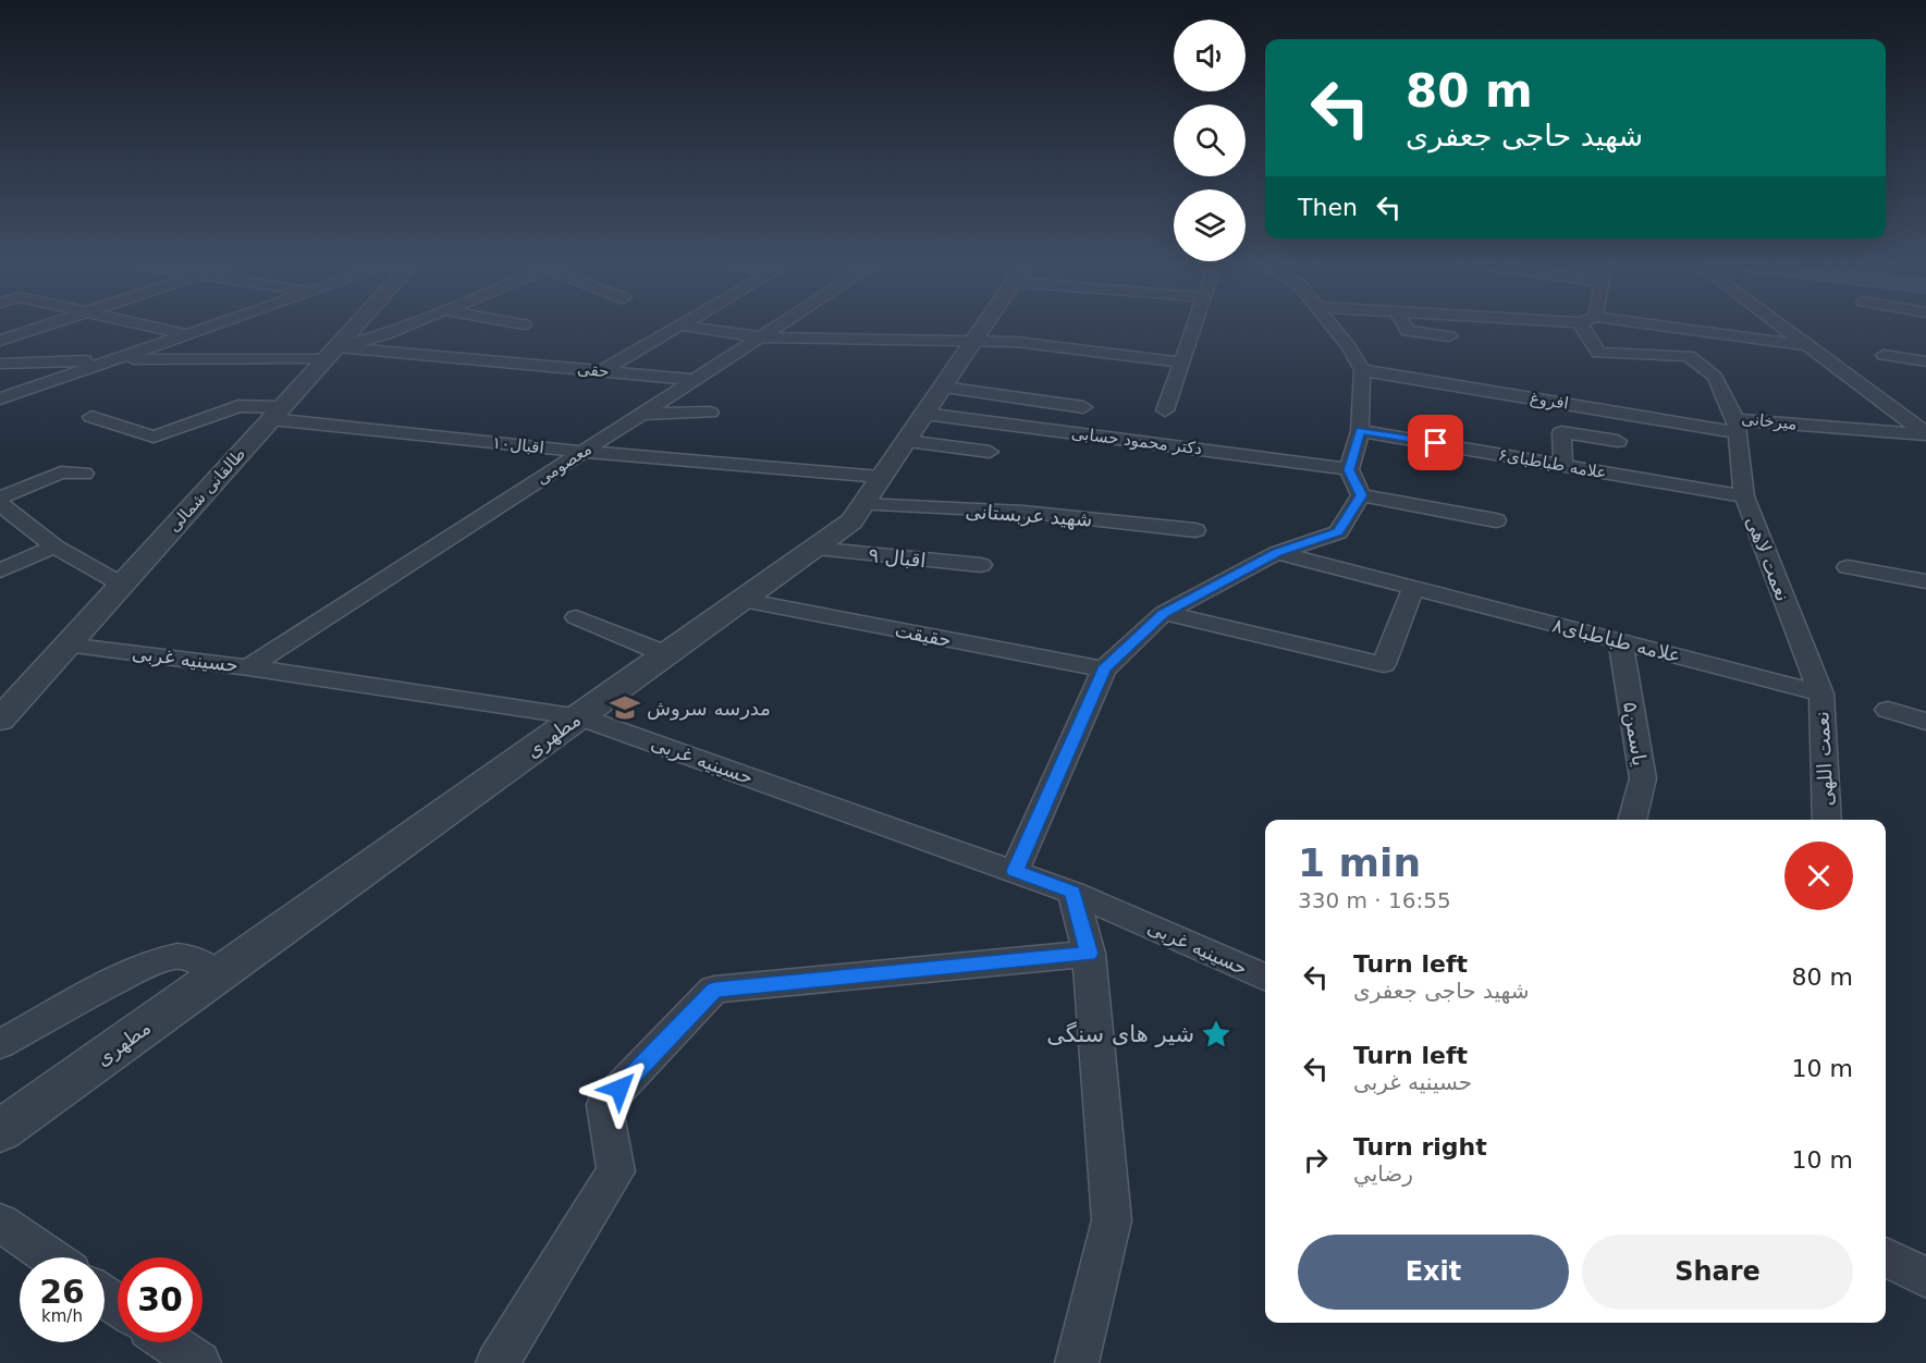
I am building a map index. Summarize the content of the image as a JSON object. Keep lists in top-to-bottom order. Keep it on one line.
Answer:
{"streets":{"street":["حقی","افروغ","میرخانی","دکتر محمود حسابی","اقبال۱۰","معصومی","علامه طباطبای۶","طالقانی شمالی","شهید عربستانی","اقبال ۹","نعمت لاهی","حقیقت","علامه طباطبای۸","حسینیه غربی","یاسمن۵","مطهری","نعمت اللهی"]},"crossings":[["حقی","معصومی"],["حقی","طالقانی شمالی"],["افروغ","میرخانی"],["افروغ","نعمت لاهی"],["میرخانی","نعمت لاهی"],["دکتر محمود حسابی","مطهری"],["اقبال۱۰","معصومی"],["اقبال۱۰","طالقانی شمالی"],["اقبال۱۰","مطهری"],["معصومی","حسینیه غربی"],["علامه طباطبای۶","نعمت لاهی"],["طالقانی شمالی","حسینیه غربی"],["شهید عربستانی","مطهری"],["اقبال ۹","مطهری"],["نعمت لاهی","علامه طباطبای۸"],["نعمت لاهی","نعمت اللهی"],["حقیقت","مطهری"],["علامه طباطبای۸","یاسمن۵"],["علامه طباطبای۸","نعمت اللهی"],["حسینیه غربی","مطهری"]],"places":{"school or university":["مدرسه سروش"],"place":["شیر های سنگی"]},"page":{"turn":["80 m","شهید حاجی جعفری"],"then":"Then","heading":["1 min","330 m · 16:55"],"list":[{"name":"Turn left","note":"شهید حاجی جعفری","value":"80 m"},{"name":"Turn left","note":"حسینیه غربی","value":"10 m"},{"name":"Turn right","note":"رضایي","value":"10 m"}],"buttons":["Exit","Share"],"speed":"26 km/h","limit":"30"}}
